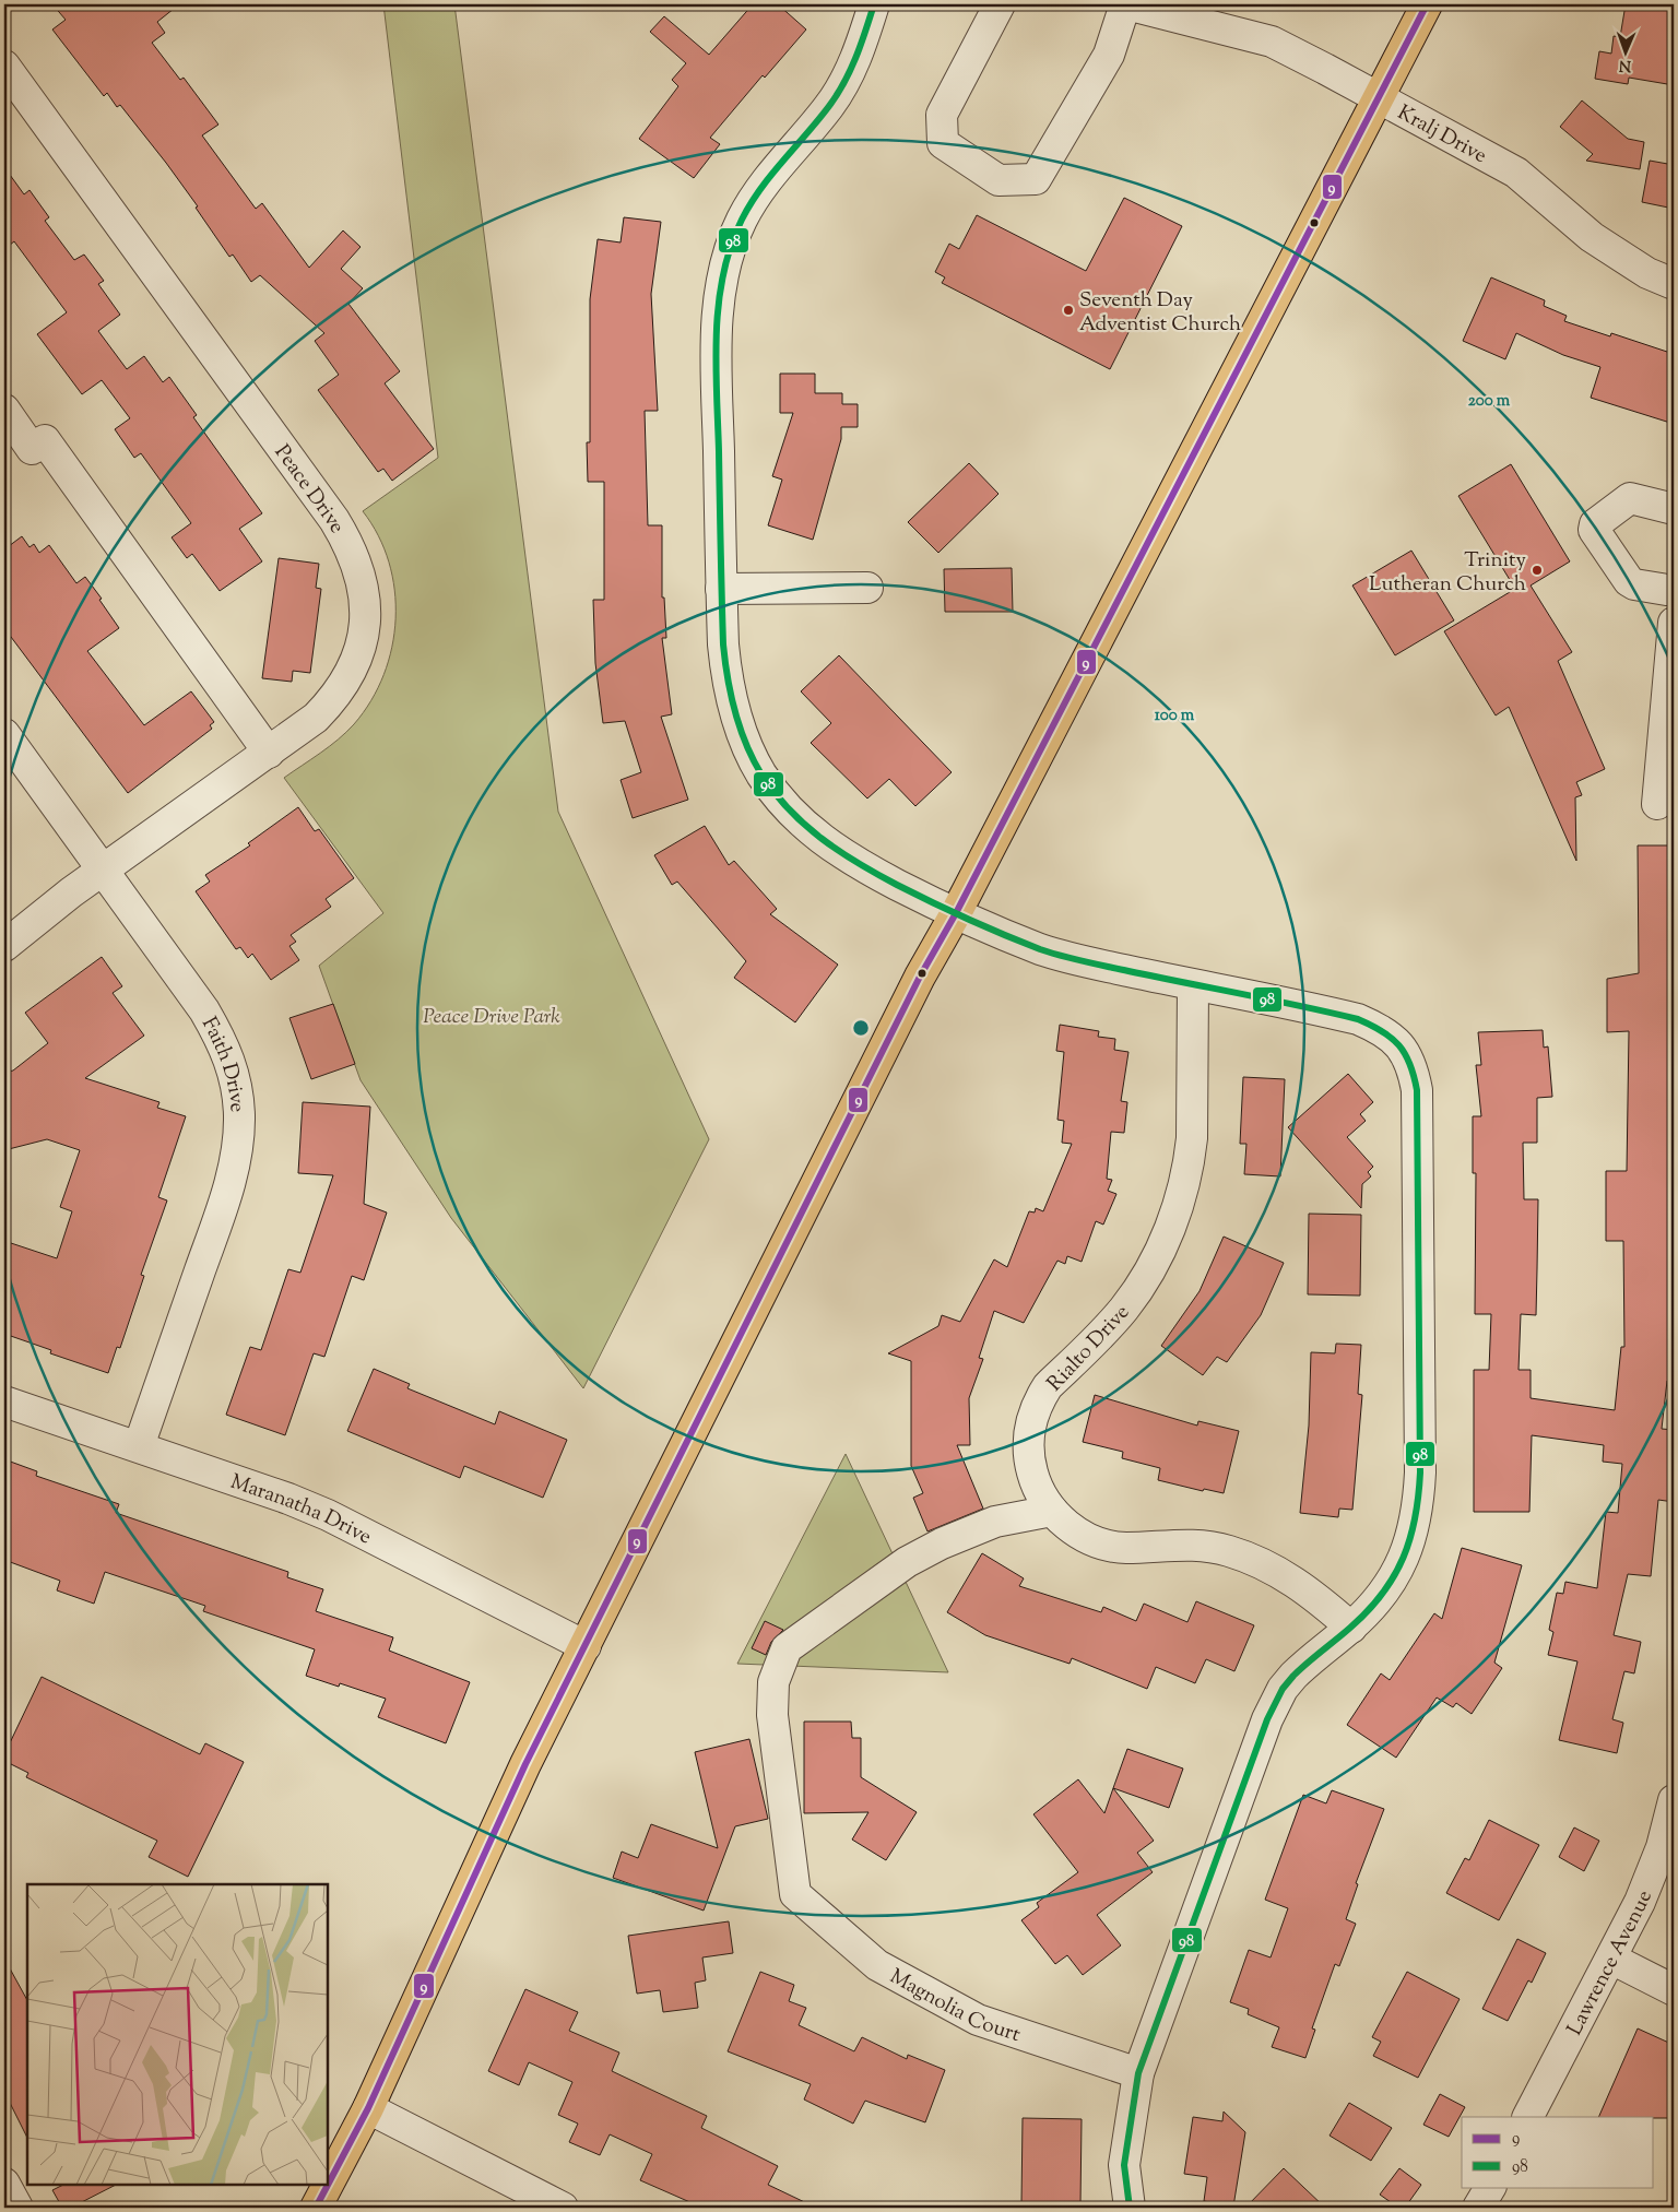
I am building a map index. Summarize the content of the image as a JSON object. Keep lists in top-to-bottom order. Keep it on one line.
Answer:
{"streets":{"street":["Kralj Drive","Peace Drive","Faith Drive","Rialto Drive","Maranatha Drive","Lawrence Avenue","Magnolia Court"]},"crossings":[["Peace Drive","Faith Drive"],["Faith Drive","Maranatha Drive"],["Rialto Drive","Magnolia Court"]],"parks":["Peace Drive Park"],"places":["Seventh Day Adventist Church","Trinity Lutheran Church"],"lines":["transit line 9","transit line 98"],"legend":["9","98"],"north":"bottom","rings":["200 m","100 m"]}
